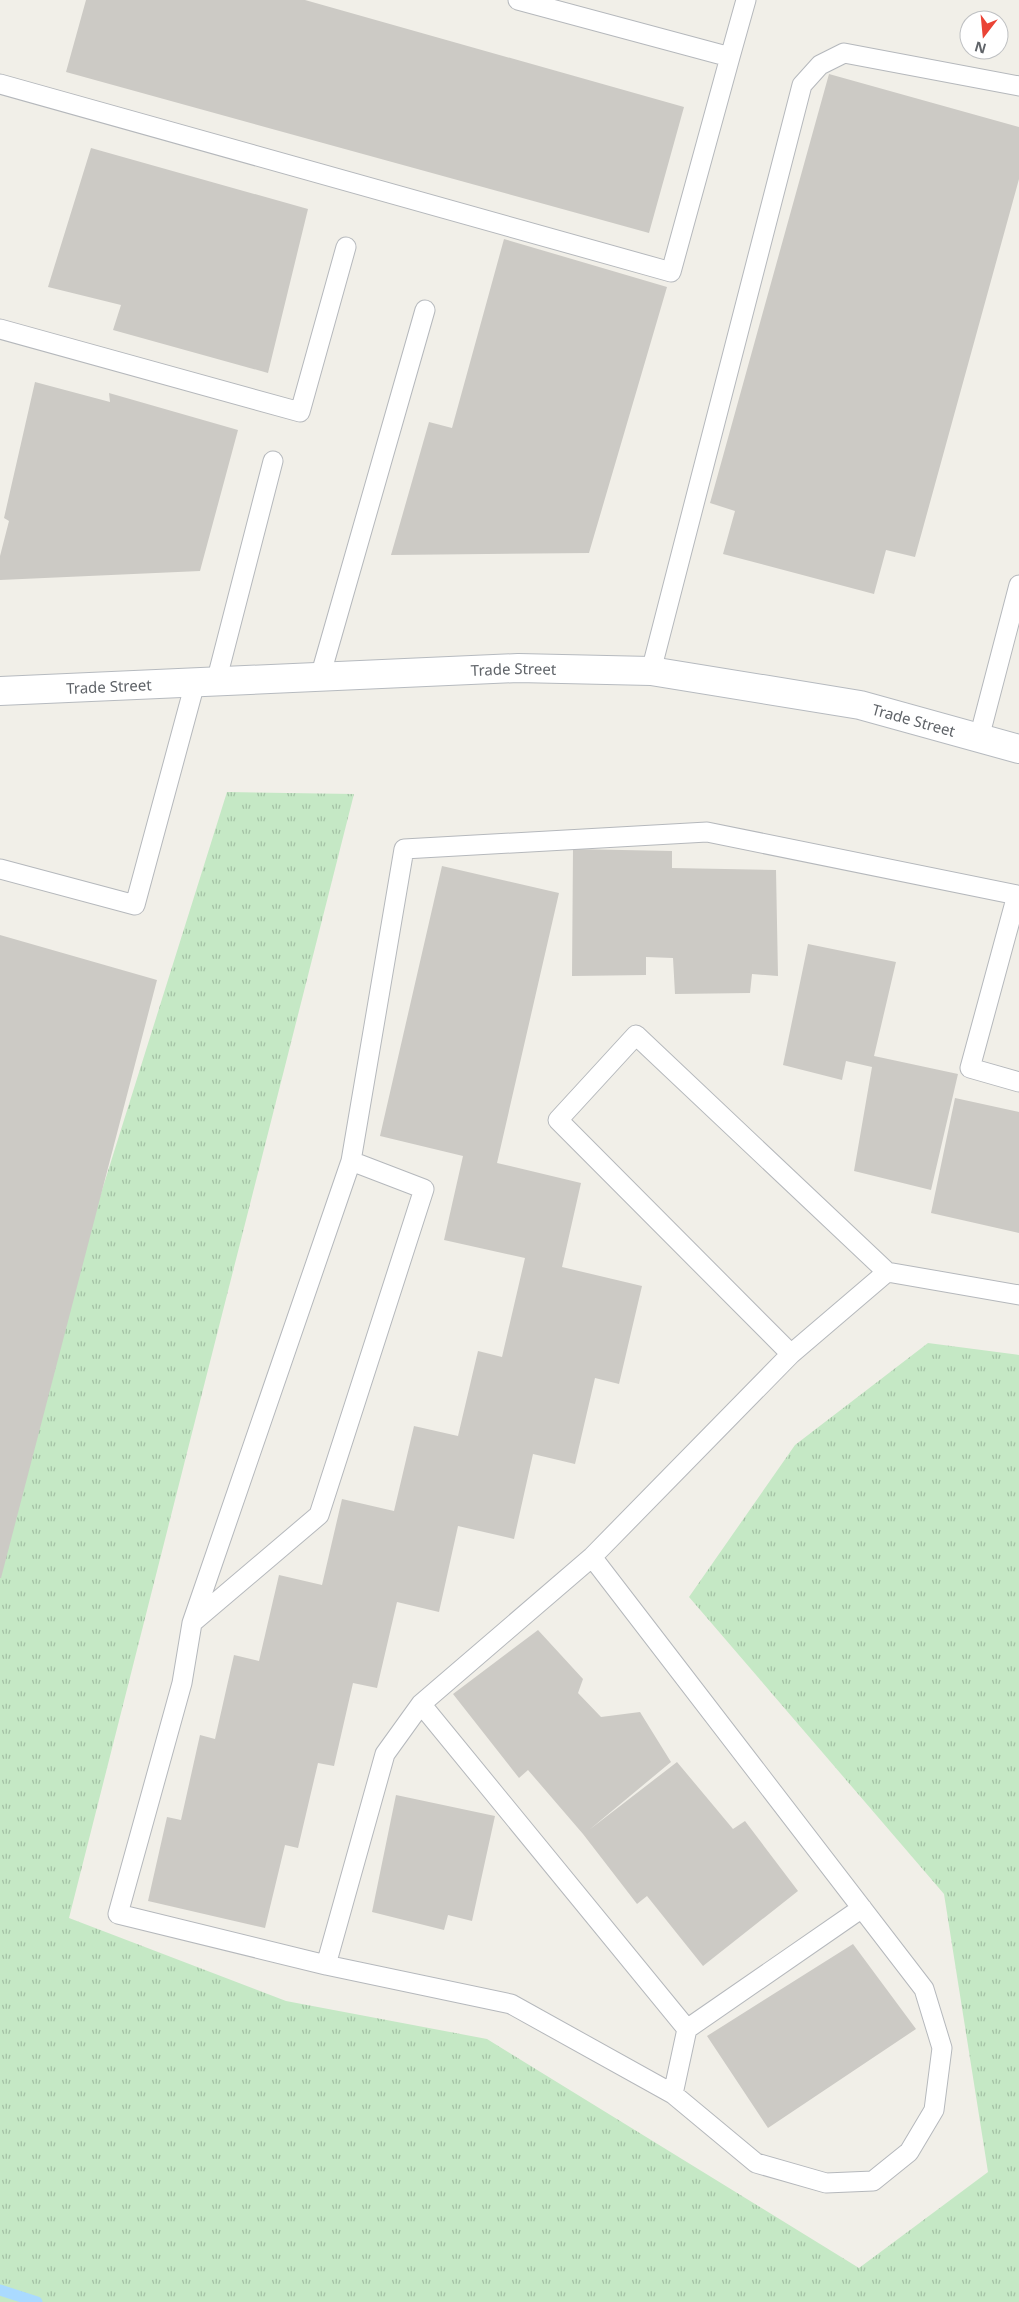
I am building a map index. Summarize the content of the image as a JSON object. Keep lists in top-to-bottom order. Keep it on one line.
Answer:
{"streets":{"street":["Trade Street"]},"north":"bottom"}
